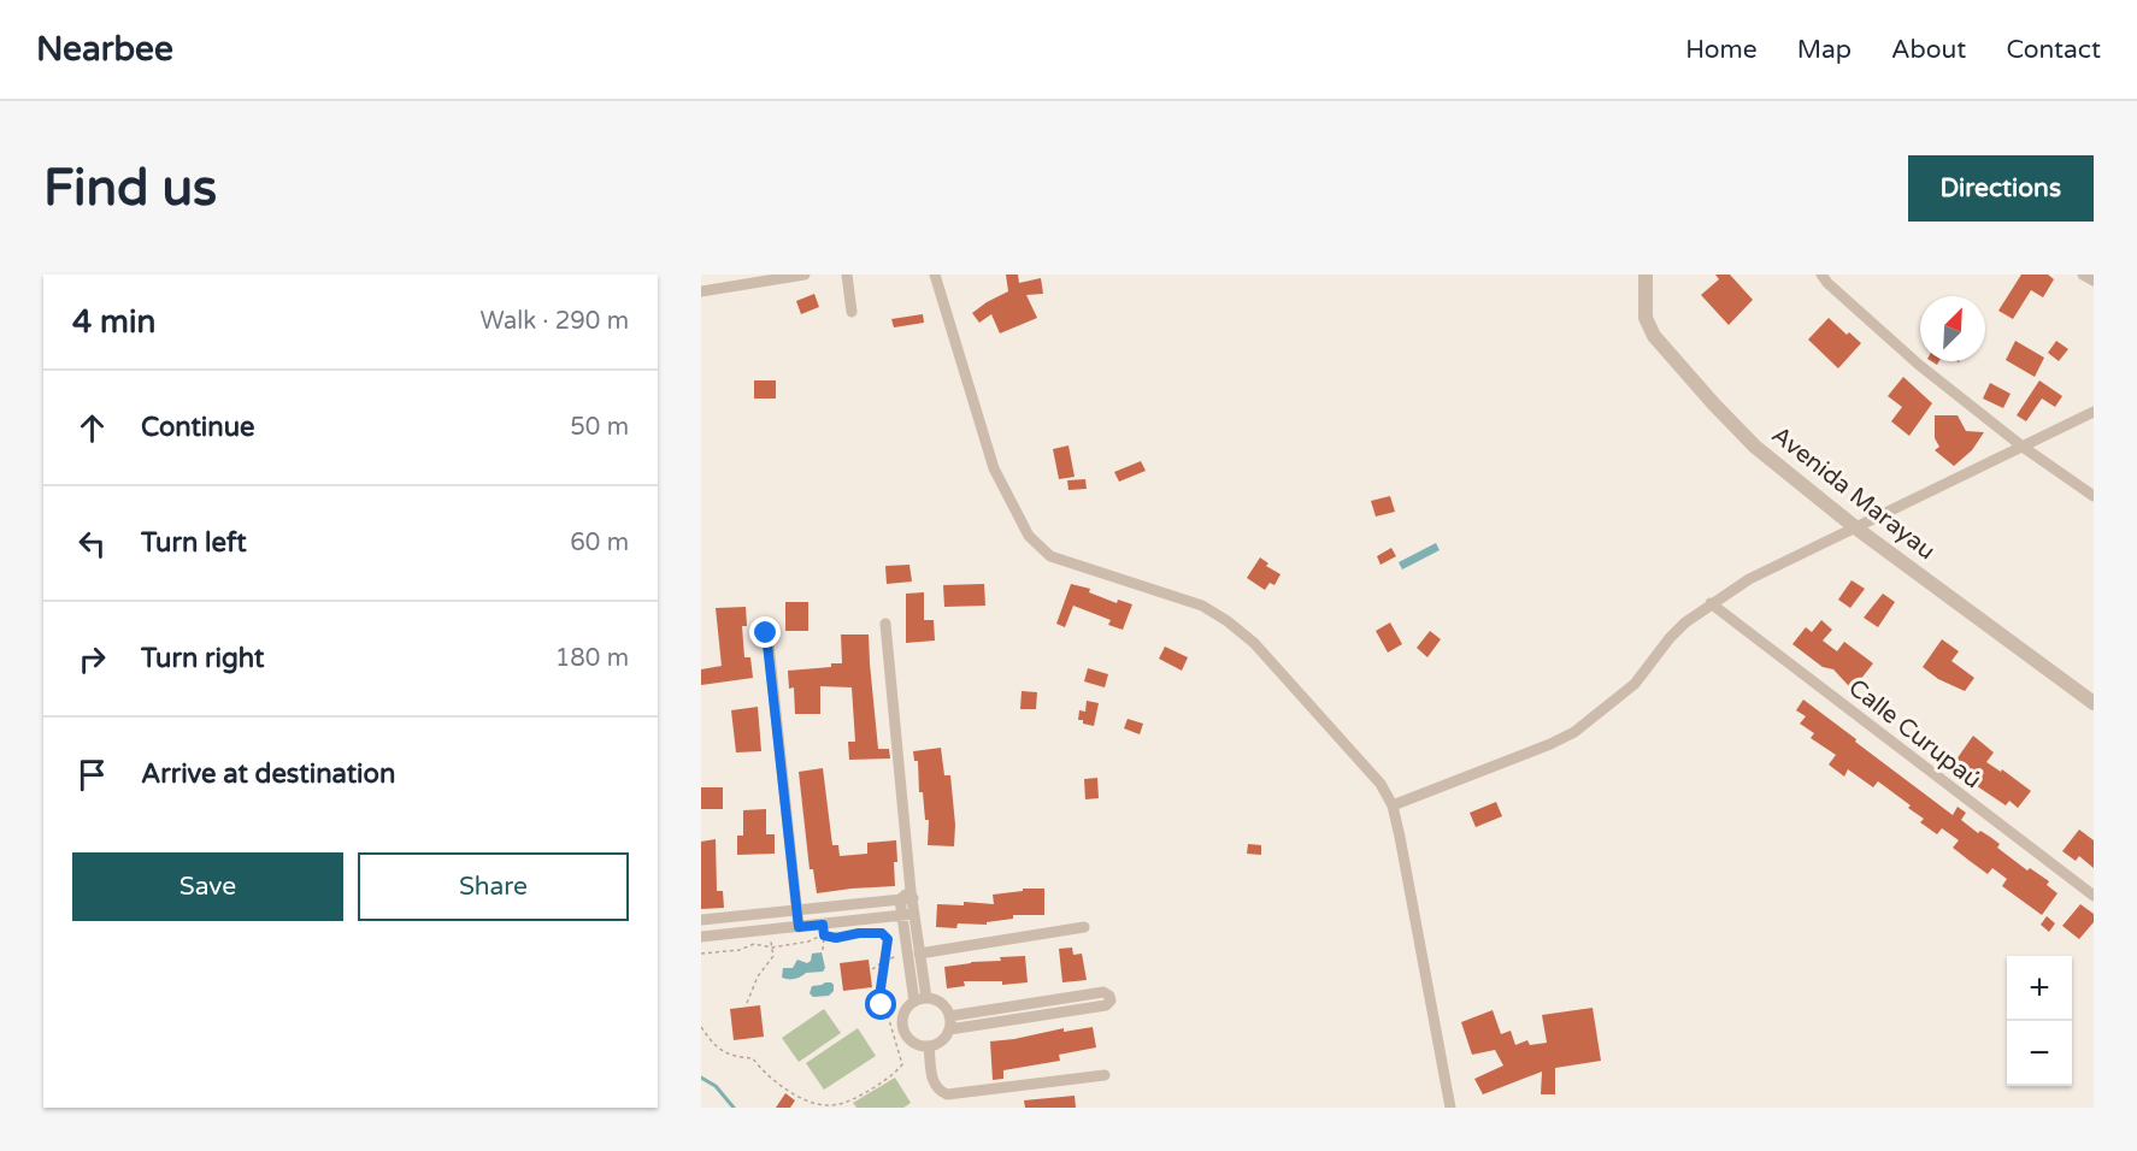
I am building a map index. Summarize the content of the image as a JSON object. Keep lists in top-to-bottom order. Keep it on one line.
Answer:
{"streets":{"street":["Avenida Marayau","Calle Curupaú"]},"north":"top right","page":{"header":"Nearbee","nav":["Home","Map","About","Contact"],"buttons":["Directions",["Save","Share"]],"title":"Find us","heading":["4 min","Walk · 290 m"],"list":[["Continue","50 m"],["Turn left","60 m"],["Turn right","180 m"],"Arrive at destination"],"map_buttons":["+","−"]}}
